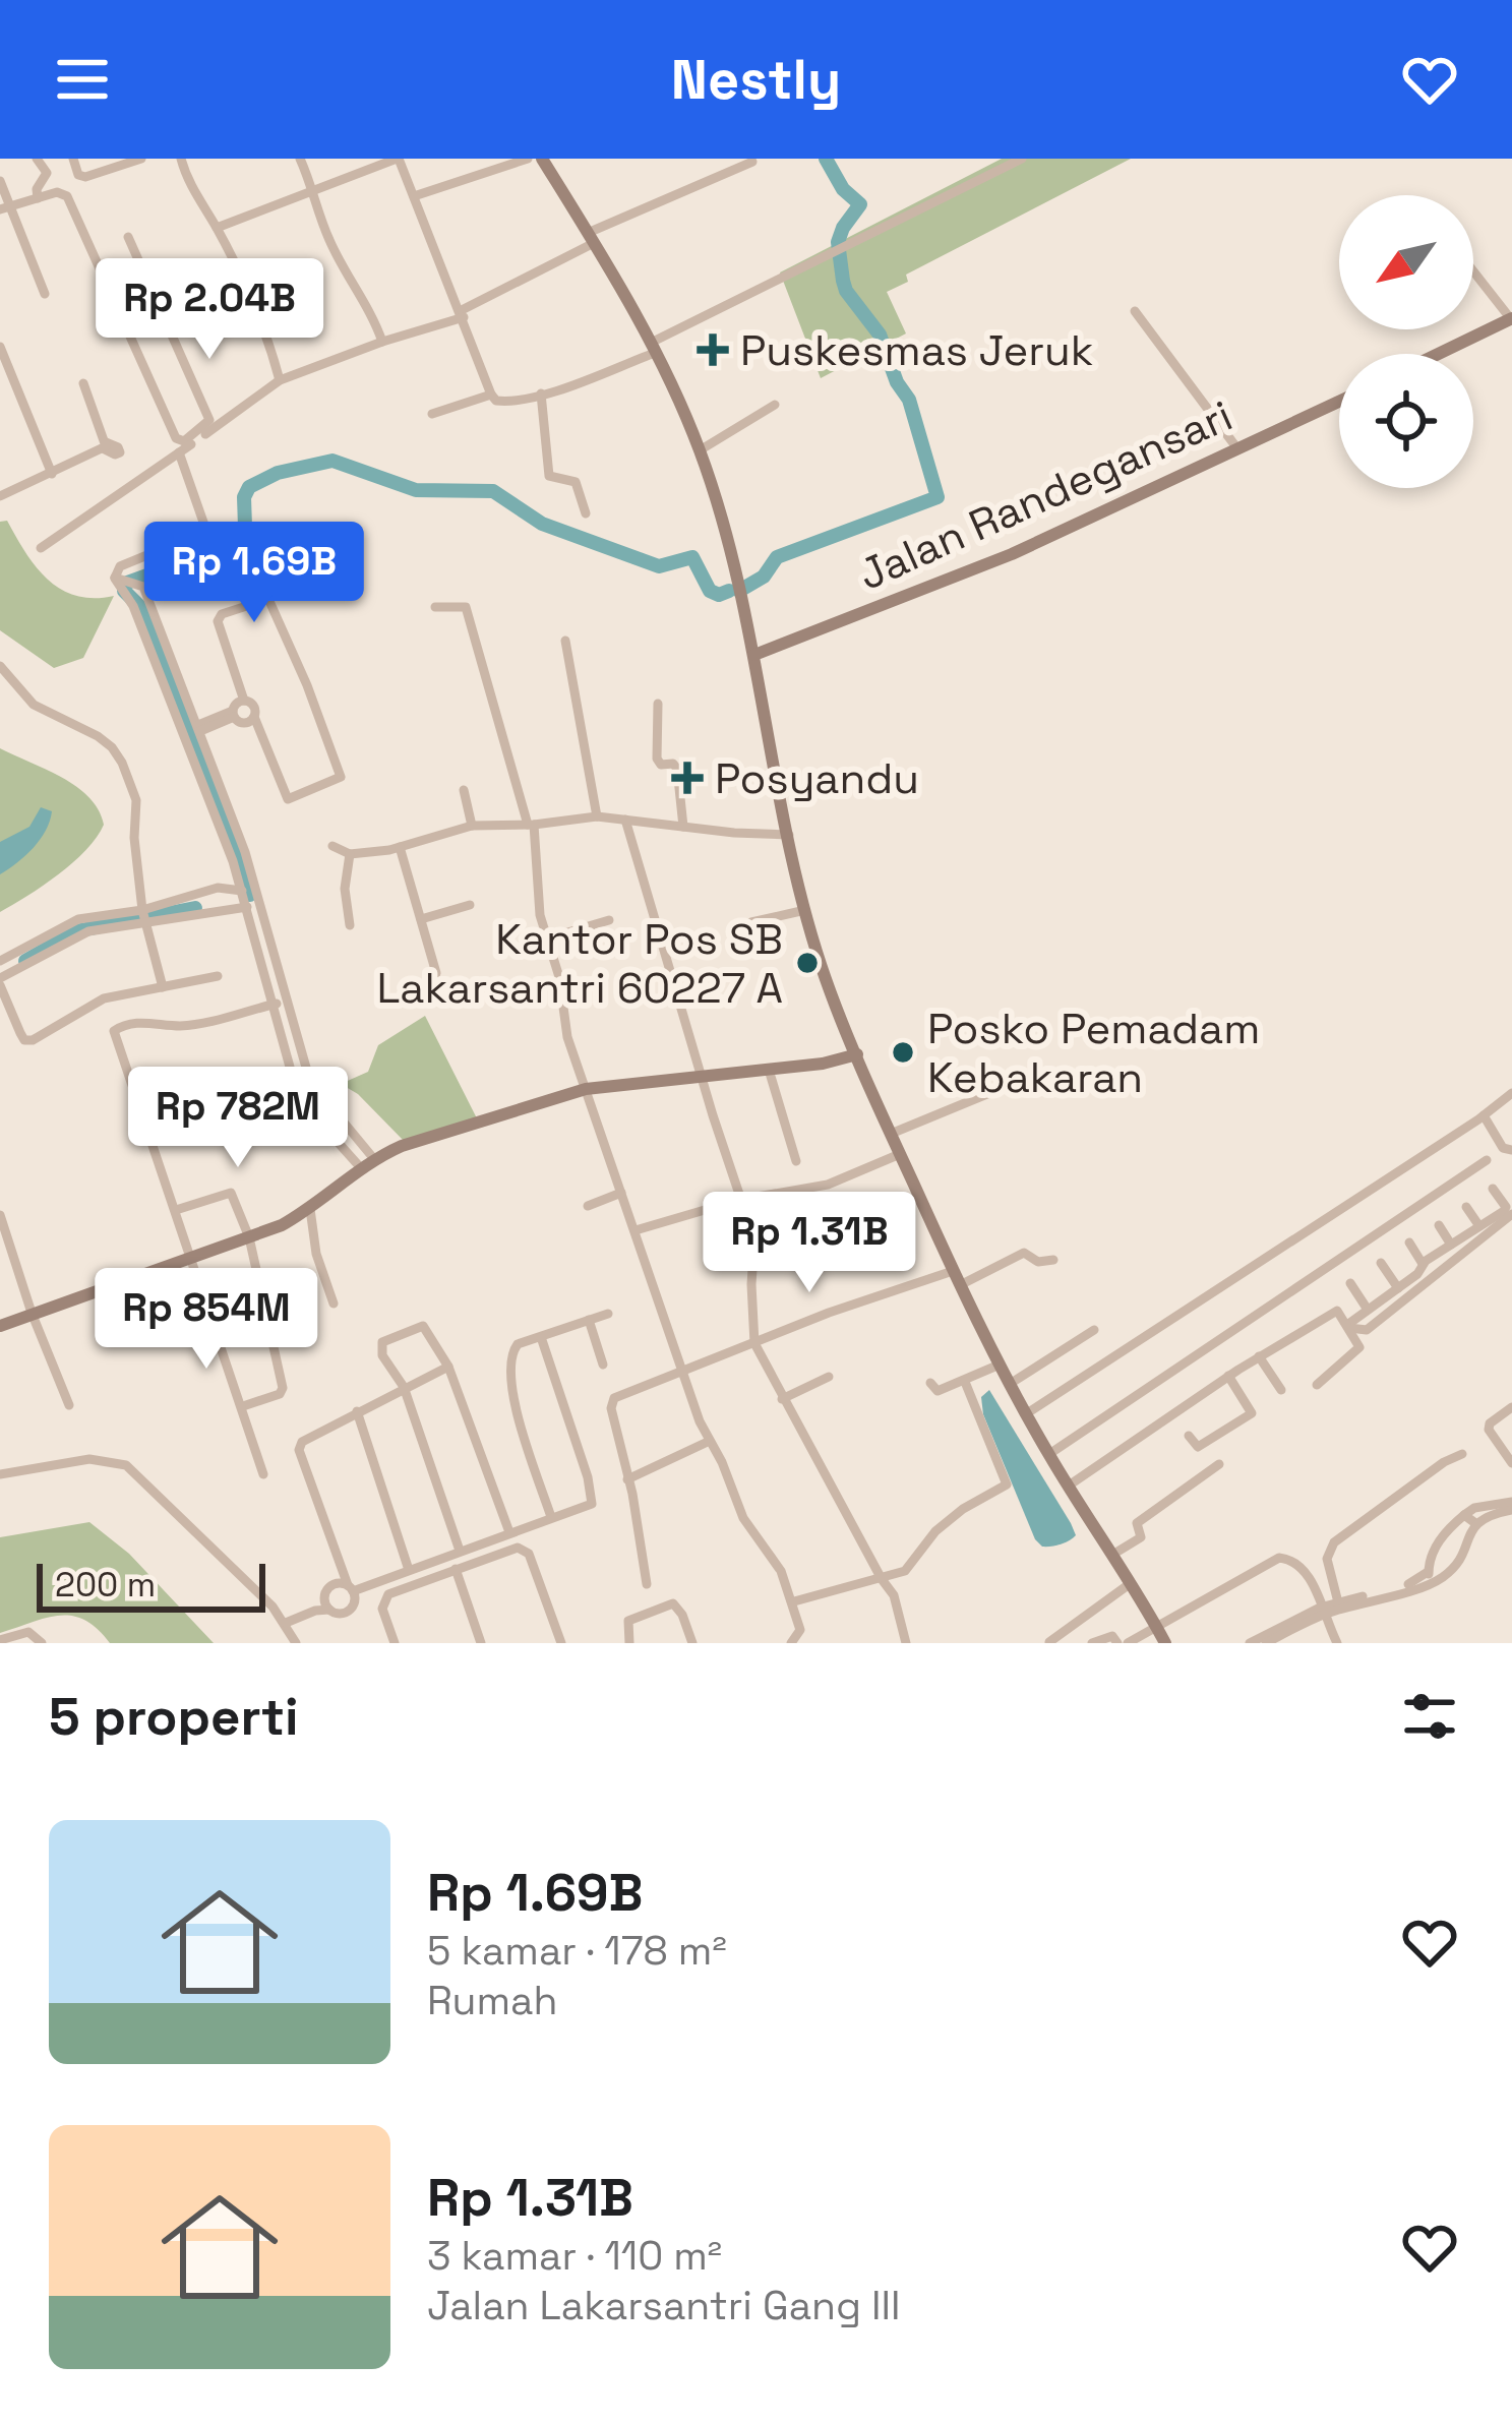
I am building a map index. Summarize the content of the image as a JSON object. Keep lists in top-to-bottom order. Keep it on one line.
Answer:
{"streets":{"street":["Jalan Randegansari"]},"places":{"health":["Puskesmas Jeruk","Posyandu"],"other":["Kantor Pos SB Lakarsantri 60227 A","Posko Pemadam Kebakaran"]},"scale_bar":"200 m","north":"bottom left","page":{"header":"Nestly","price":["Rp 2.04B","Rp 1.69B","Rp 782M","Rp 1.31B","Rp 854M"],"scale":"200 m","heading":"5 properti","list":[{"name":"Rp 1.69B","note":"5 kamar · 178 m² · Rumah"},{"name":"Rp 1.31B","note":"3 kamar · 110 m² · Jalan Lakarsantri Gang III"}]}}
